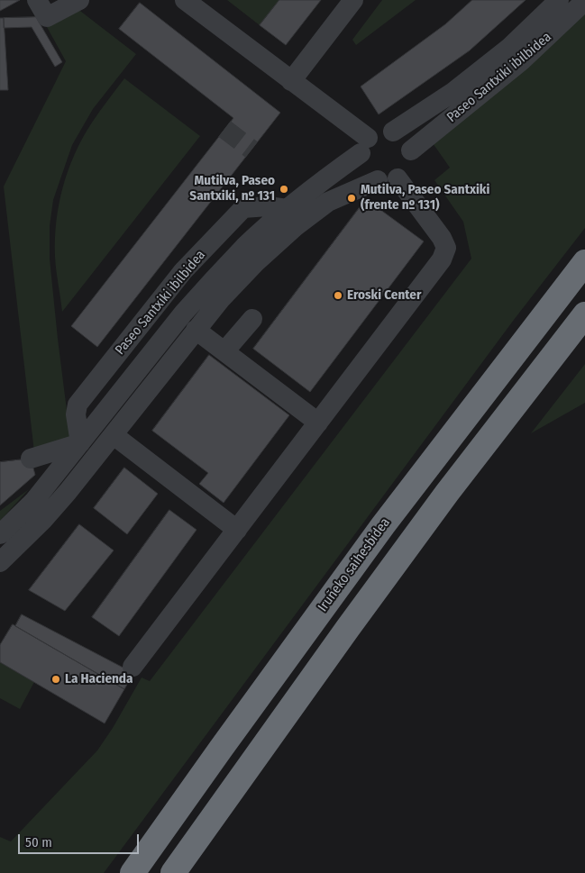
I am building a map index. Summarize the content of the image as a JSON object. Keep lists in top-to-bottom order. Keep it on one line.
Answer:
{"streets":{"highway":["Iruñeko saihesbidea"],"street":["Paseo Santxiki ibilbidea"]},"places":["Mutilva, Paseo Santxiki, nº 131","Mutilva, Paseo Santxiki (frente nº 131)","Eroski Center","La Hacienda"],"scale_bar":"50 m"}
